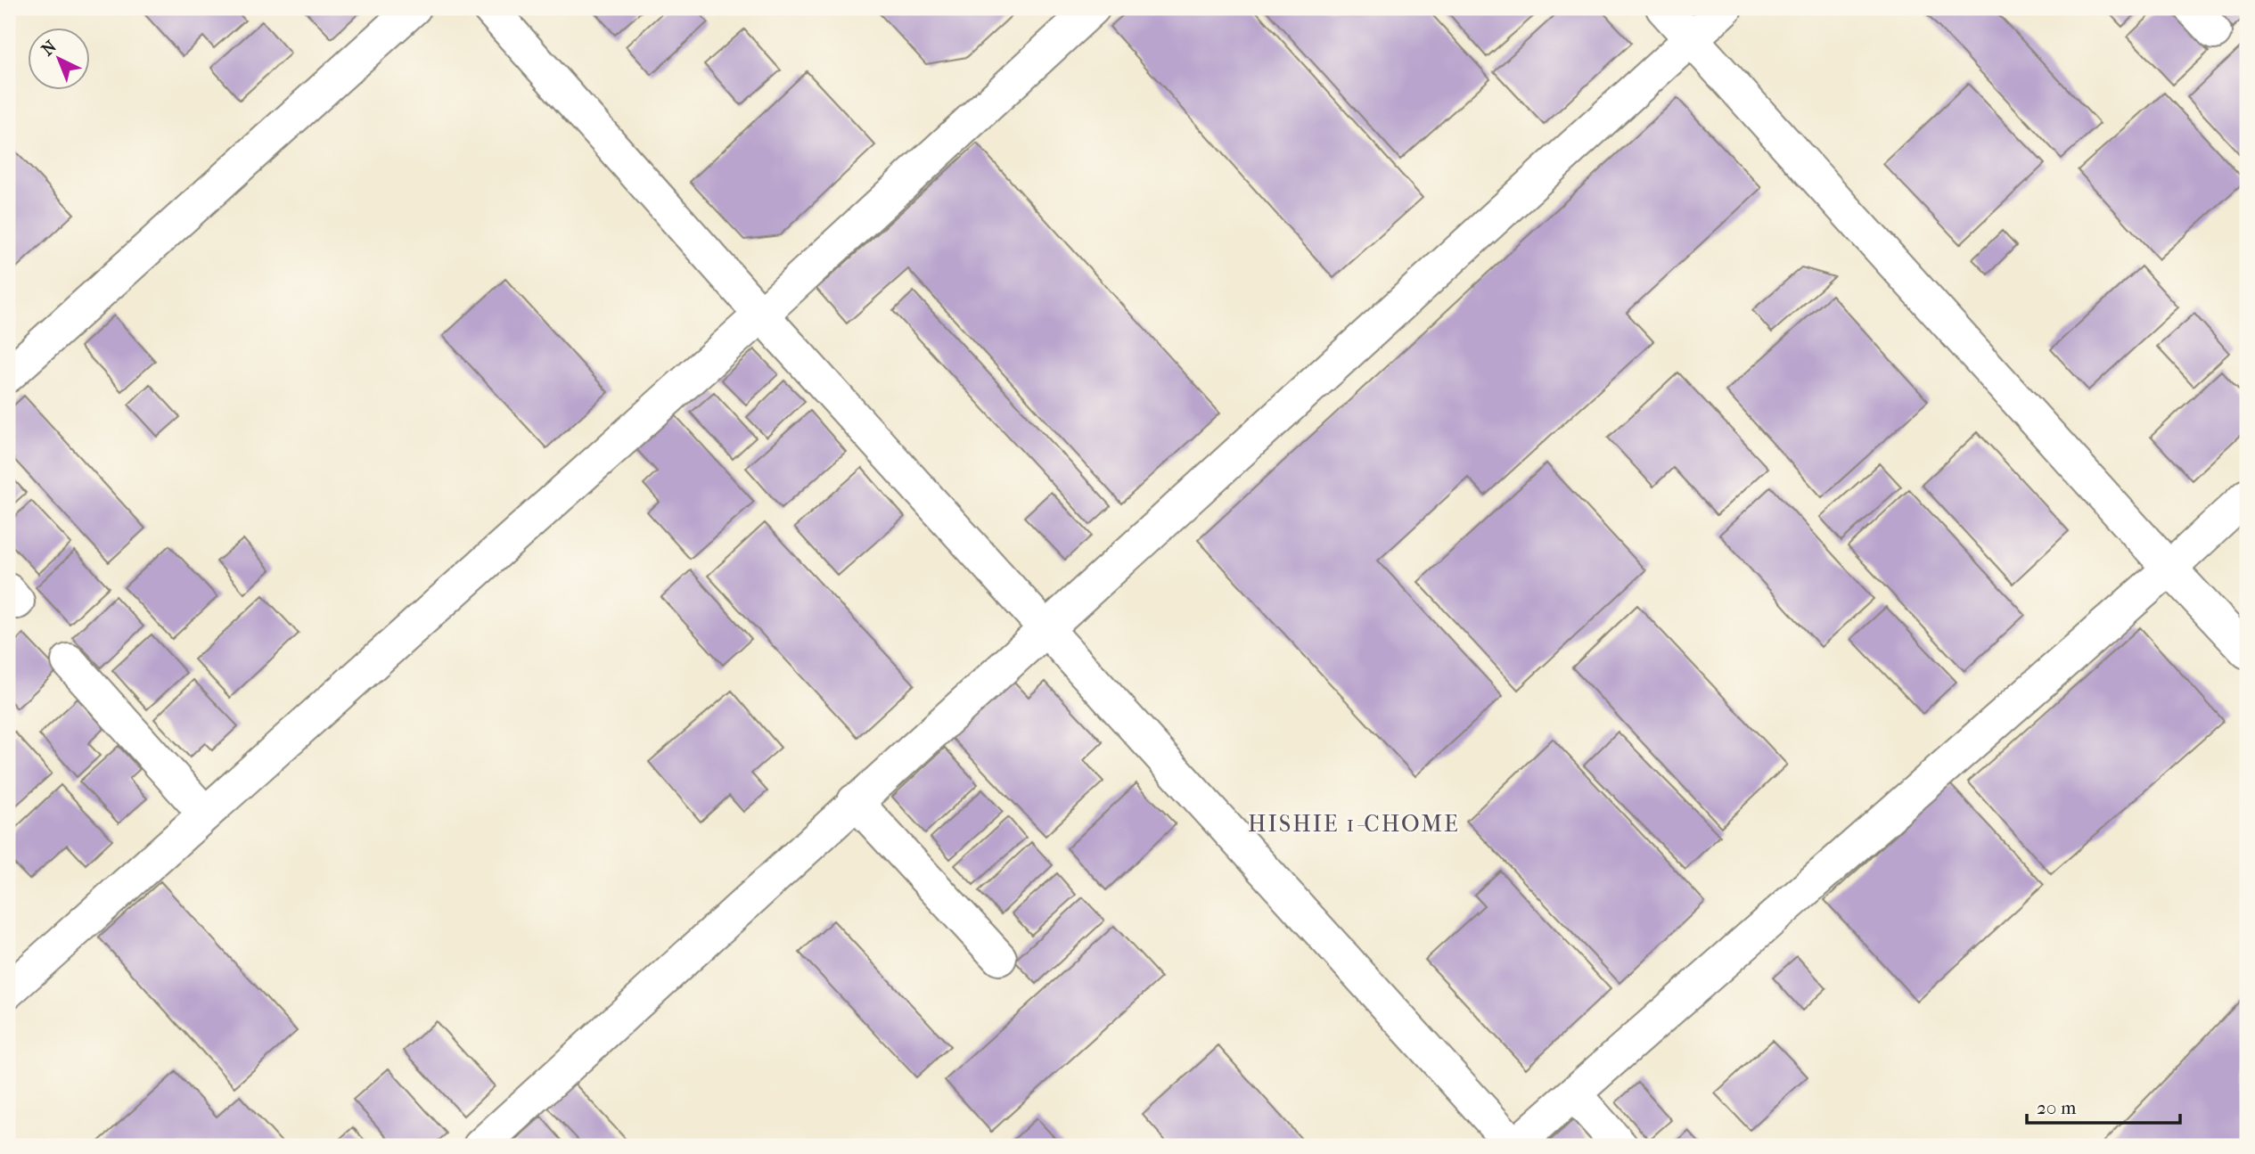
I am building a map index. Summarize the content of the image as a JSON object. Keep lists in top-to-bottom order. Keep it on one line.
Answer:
{"districts":["HISHIE 1-CHOME"],"scale_bar":"20 m","north":"top left"}
